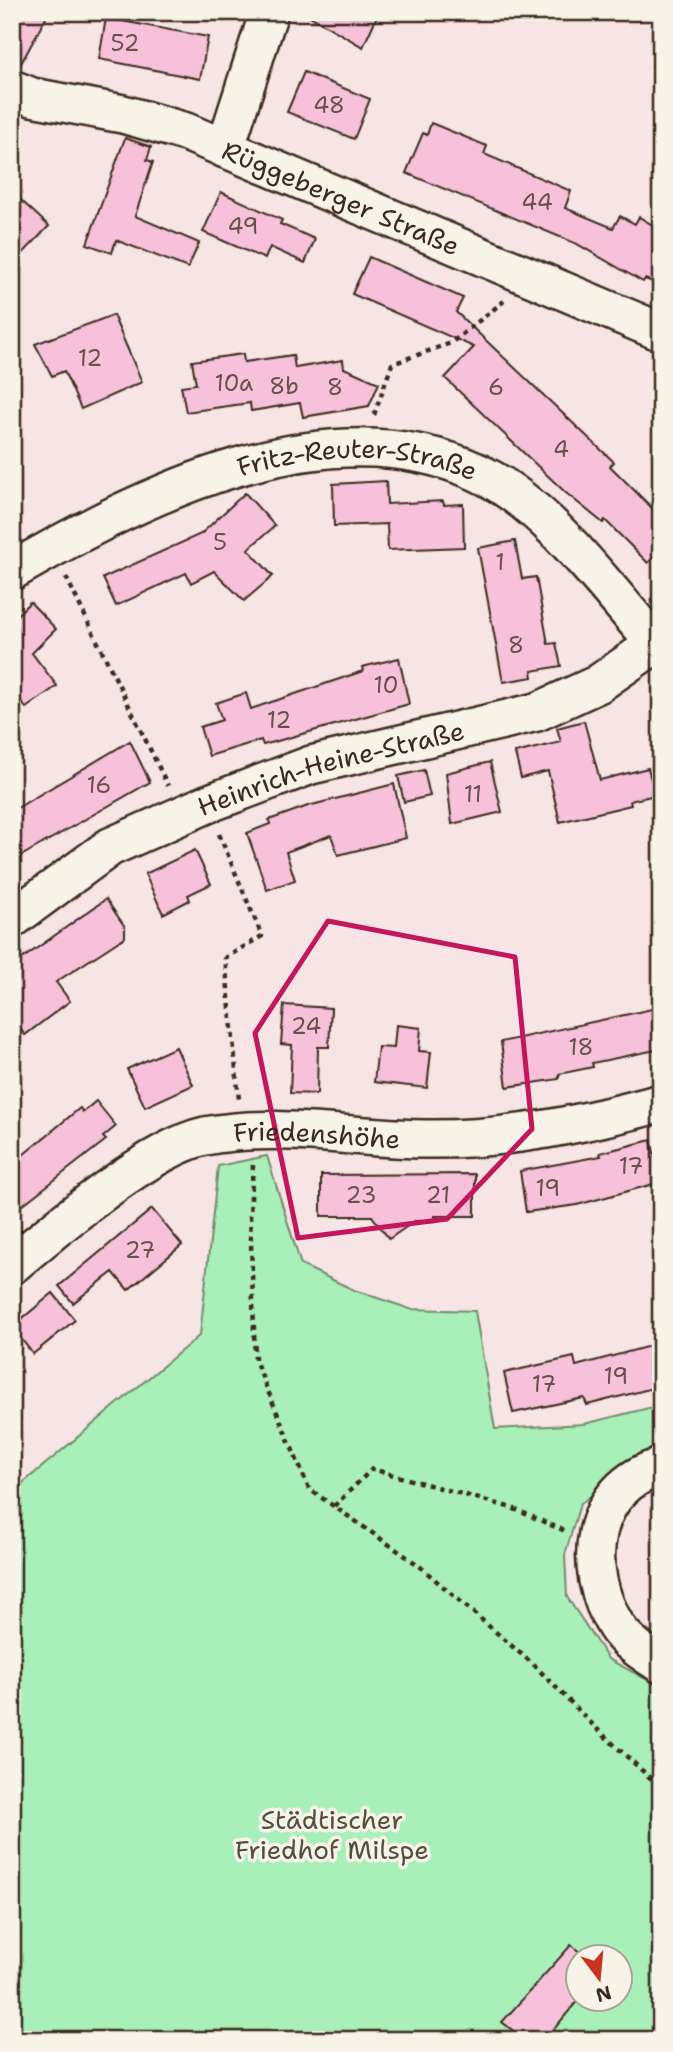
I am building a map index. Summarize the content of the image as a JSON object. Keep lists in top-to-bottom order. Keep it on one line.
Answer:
{"streets":{"street":["Rüggeberger Straße","Fritz-Reuter-Straße","Heinrich-Heine-Straße","Friedenshöhe"]},"crossings":[["Fritz-Reuter-Straße","Heinrich-Heine-Straße"]],"parks":["Städtischer Friedhof Milspe"],"house_numbers":["52","48","44","49","12","10a","8b","8","6","4","5","1","8","10","12","16","11","24","18","17","19","23","21","27","19","17"],"north":"bottom"}
